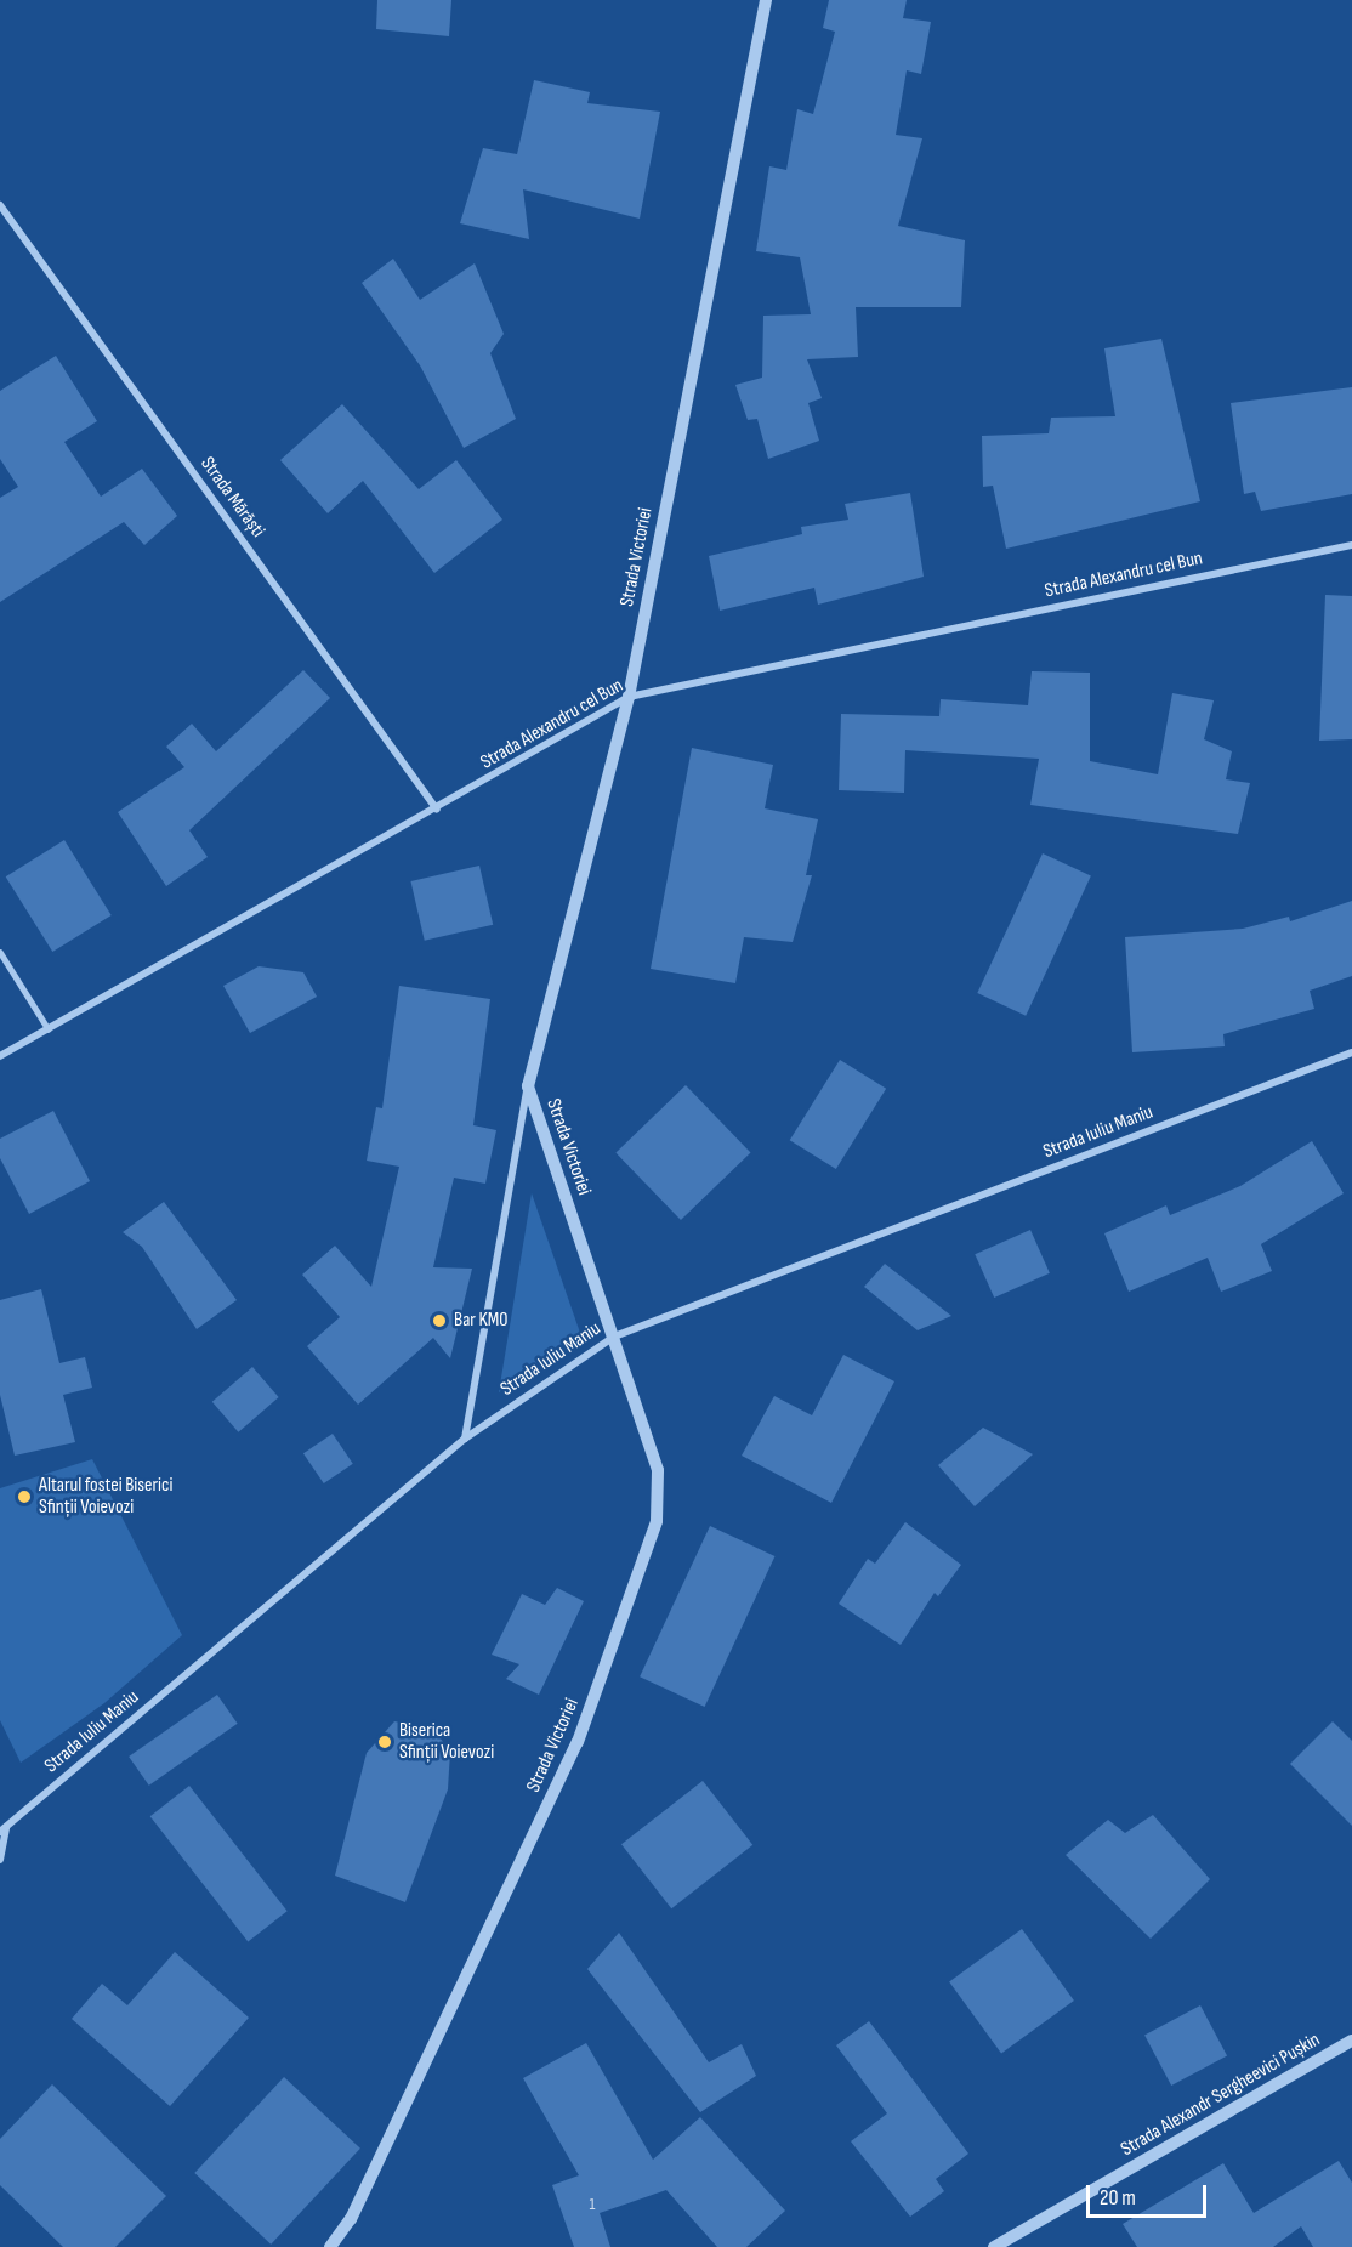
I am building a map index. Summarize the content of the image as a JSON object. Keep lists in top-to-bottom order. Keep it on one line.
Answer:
{"streets":{"street":["Strada Mărăști","Strada Victoriei","Strada Alexandru cel Bun","Strada Iuliu Maniu","Strada Alexandr Sergheevici Pușkin"]},"crossings":[["Strada Mărăști","Strada Alexandru cel Bun"],["Strada Victoriei","Strada Alexandru cel Bun"],["Strada Victoriei","Strada Iuliu Maniu"]],"places":["Bar KM0","Altarul fostei Biserici Sfinții Voievozi","Biserica Sfinții Voievozi"],"house_numbers":["1"],"scale_bar":"20 m"}
